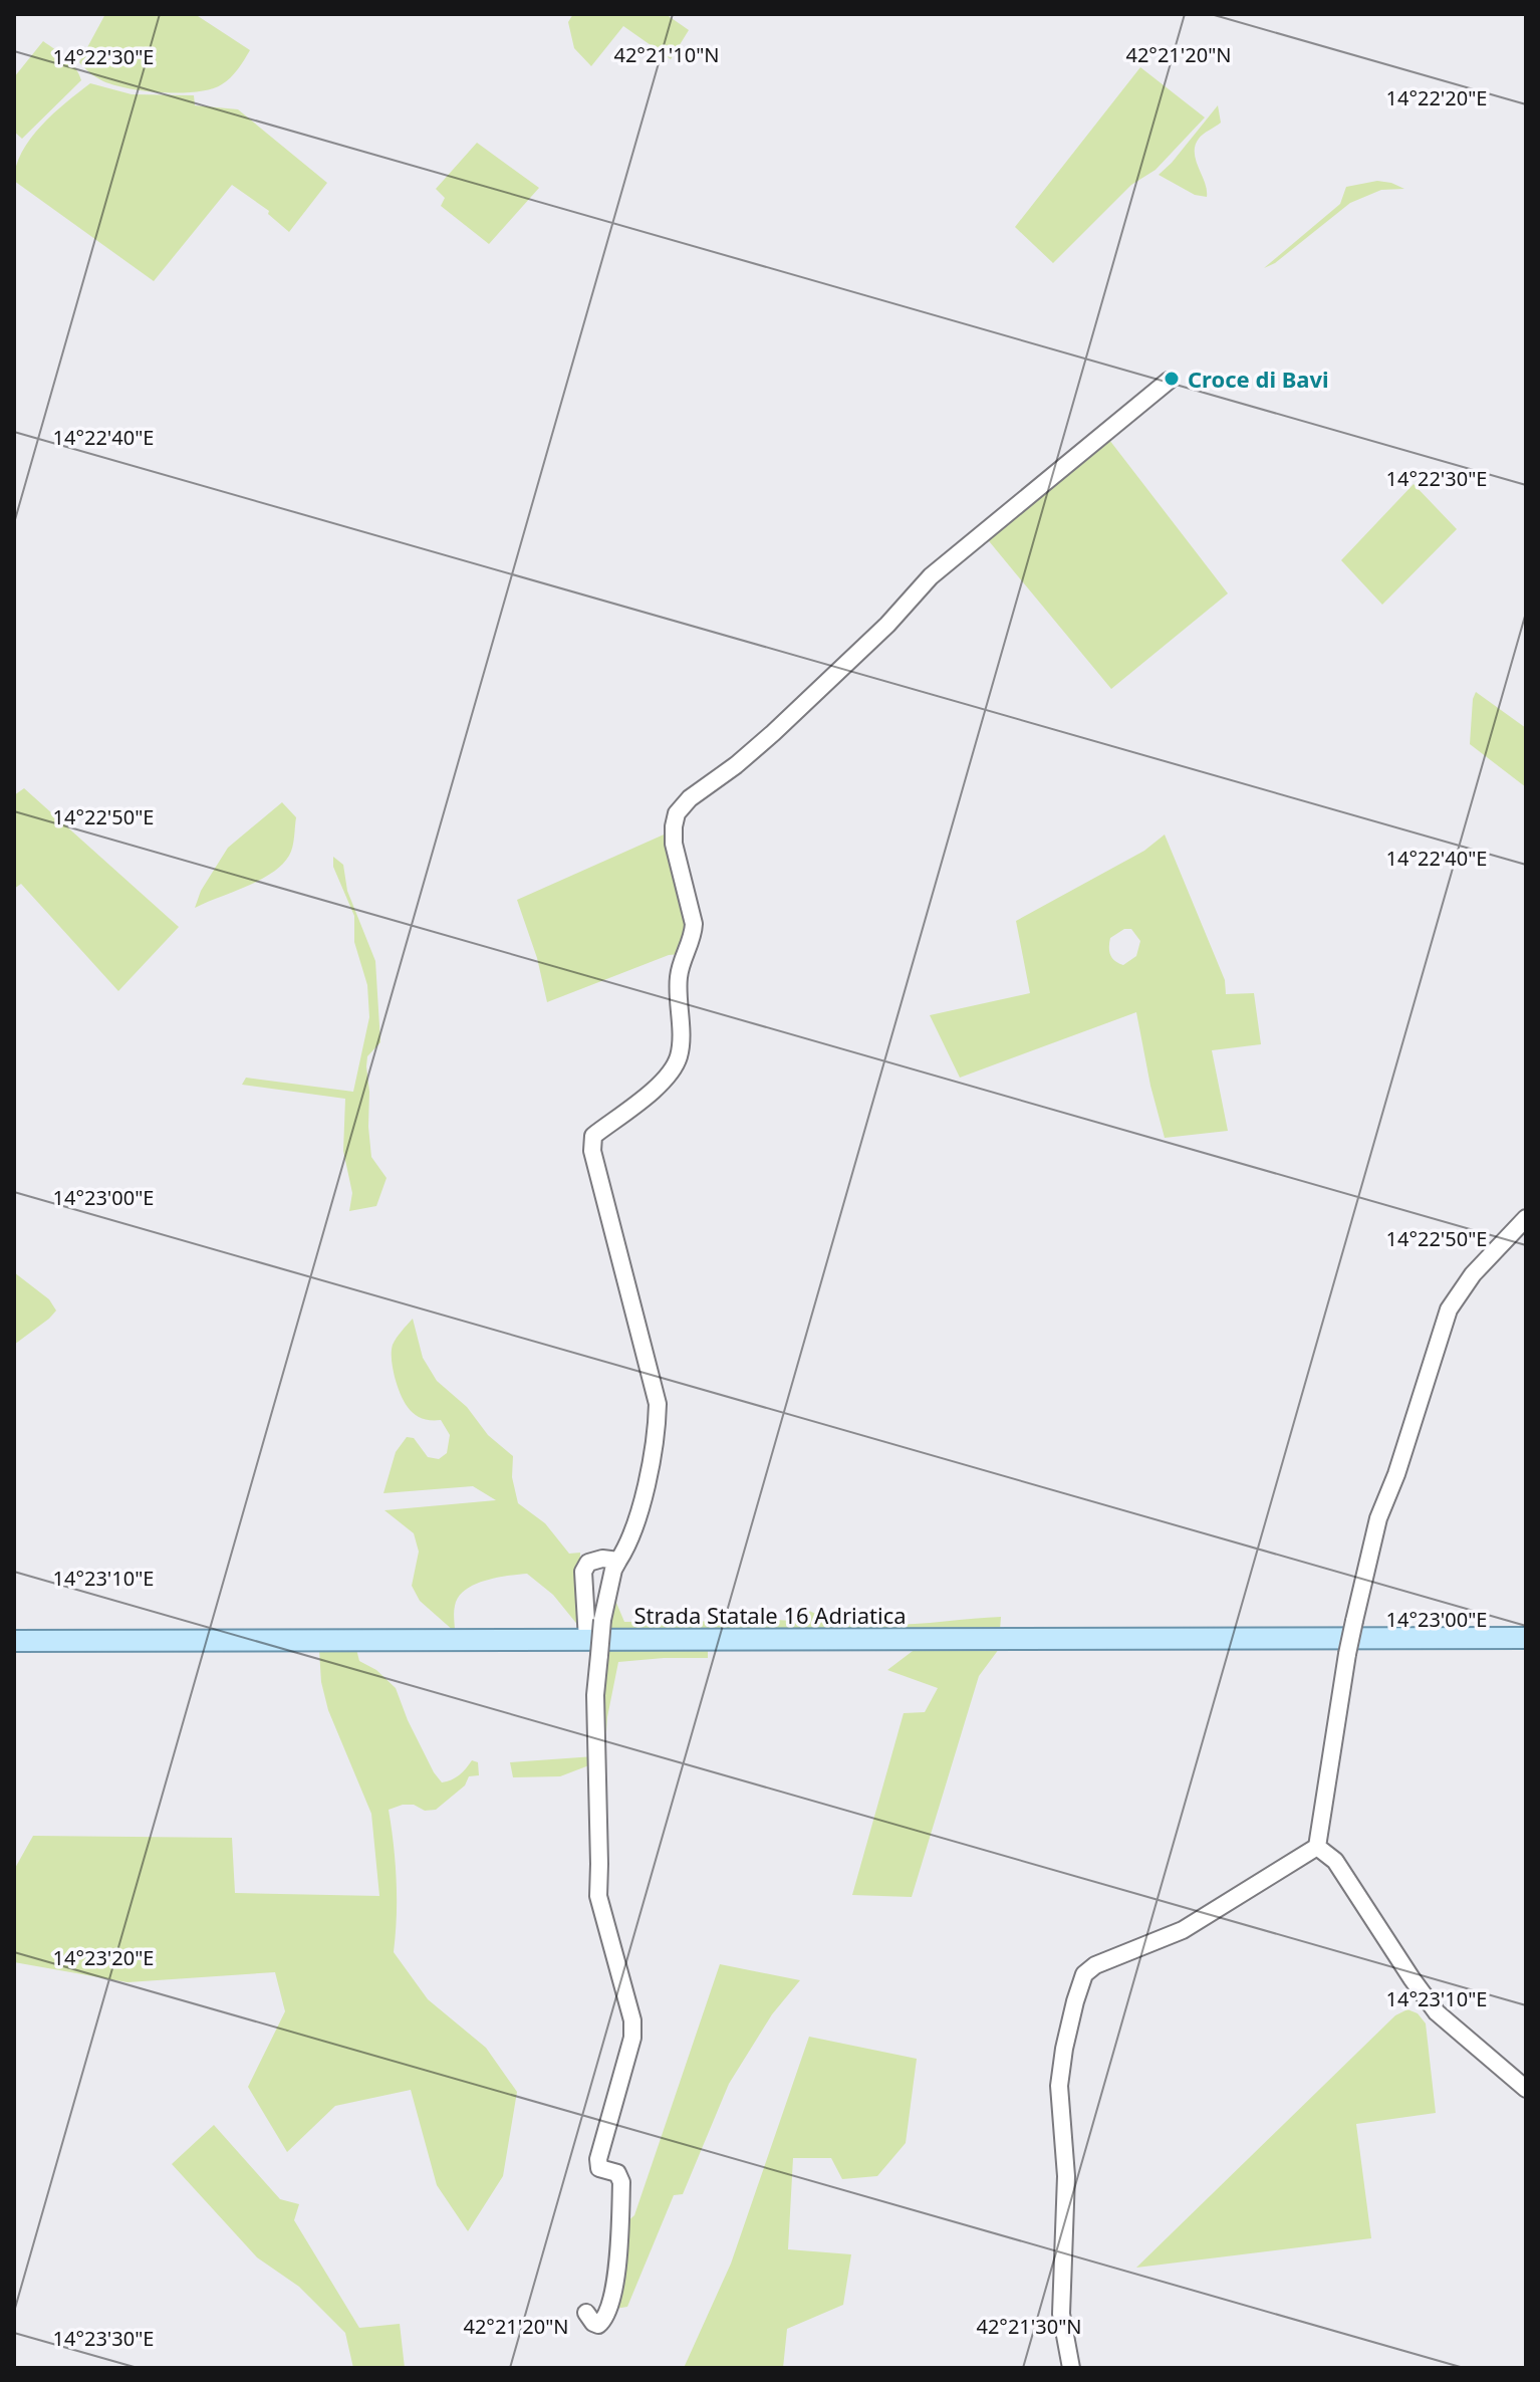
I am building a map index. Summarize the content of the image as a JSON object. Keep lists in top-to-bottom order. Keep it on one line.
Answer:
{"streets":{"main road":["Strada Statale 16 Adriatica"]},"places":["Croce di Bavi"],"coordinates":["42°21'10\"N","42°21'20\"N","14°22'30\"E","14°22'20\"E","14°22'40\"E","14°22'50\"E","14°23'00\"E","14°23'10\"E","14°23'20\"E","42°21'30\"N","14°23'30\"E"]}
